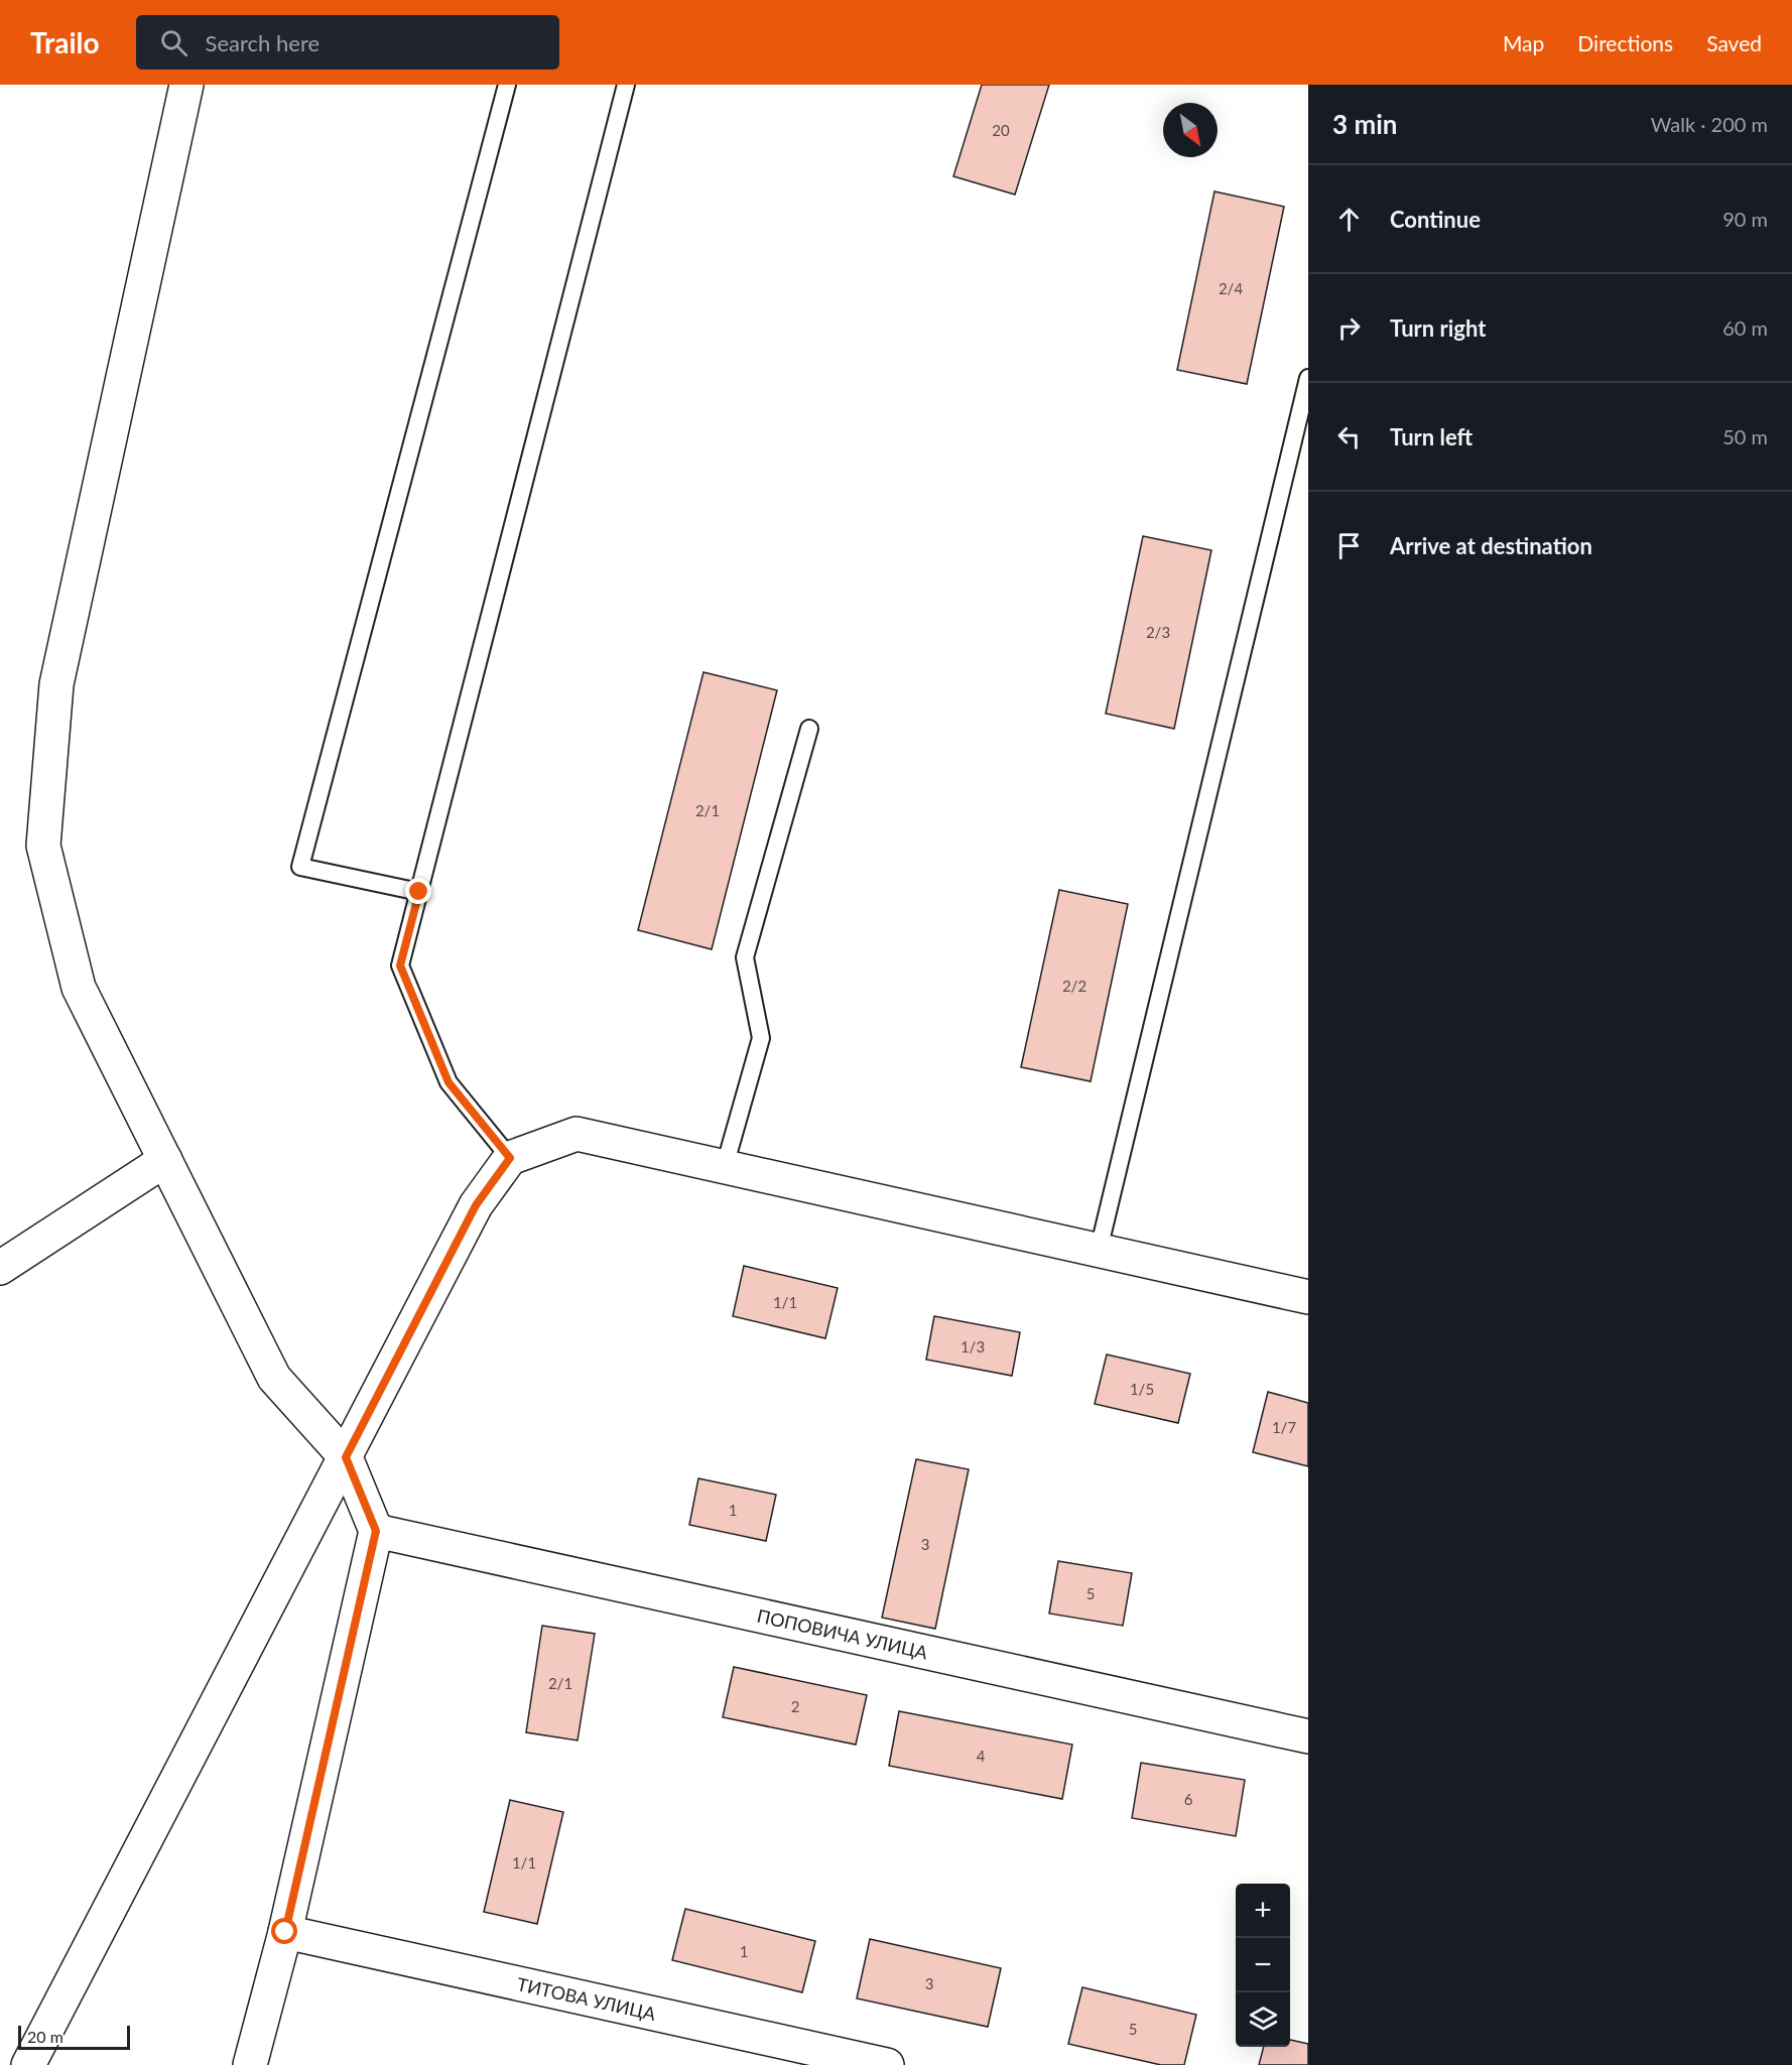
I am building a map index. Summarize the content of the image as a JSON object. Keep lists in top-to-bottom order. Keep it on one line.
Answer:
{"streets":{"street":["ПОПОВИЧА УЛИЦА","ТИТОВА УЛИЦА"]},"house_numbers":["20","2/4","2/3","2/1","2/2","1/1","1/3","1/5","1/7","1","3","5","2/1","2","4","6","1/1","1","3","5"],"scale_bar":"20 m","north":"bottom right","page":{"header":"Trailo","search":"Search here","nav":["Map","Directions","Saved"],"heading":["3 min","Walk · 200 m"],"list":[["Continue","90 m"],["Turn right","60 m"],["Turn left","50 m"],"Arrive at destination"],"map_buttons":["+","−"],"scale":"20 m"}}
